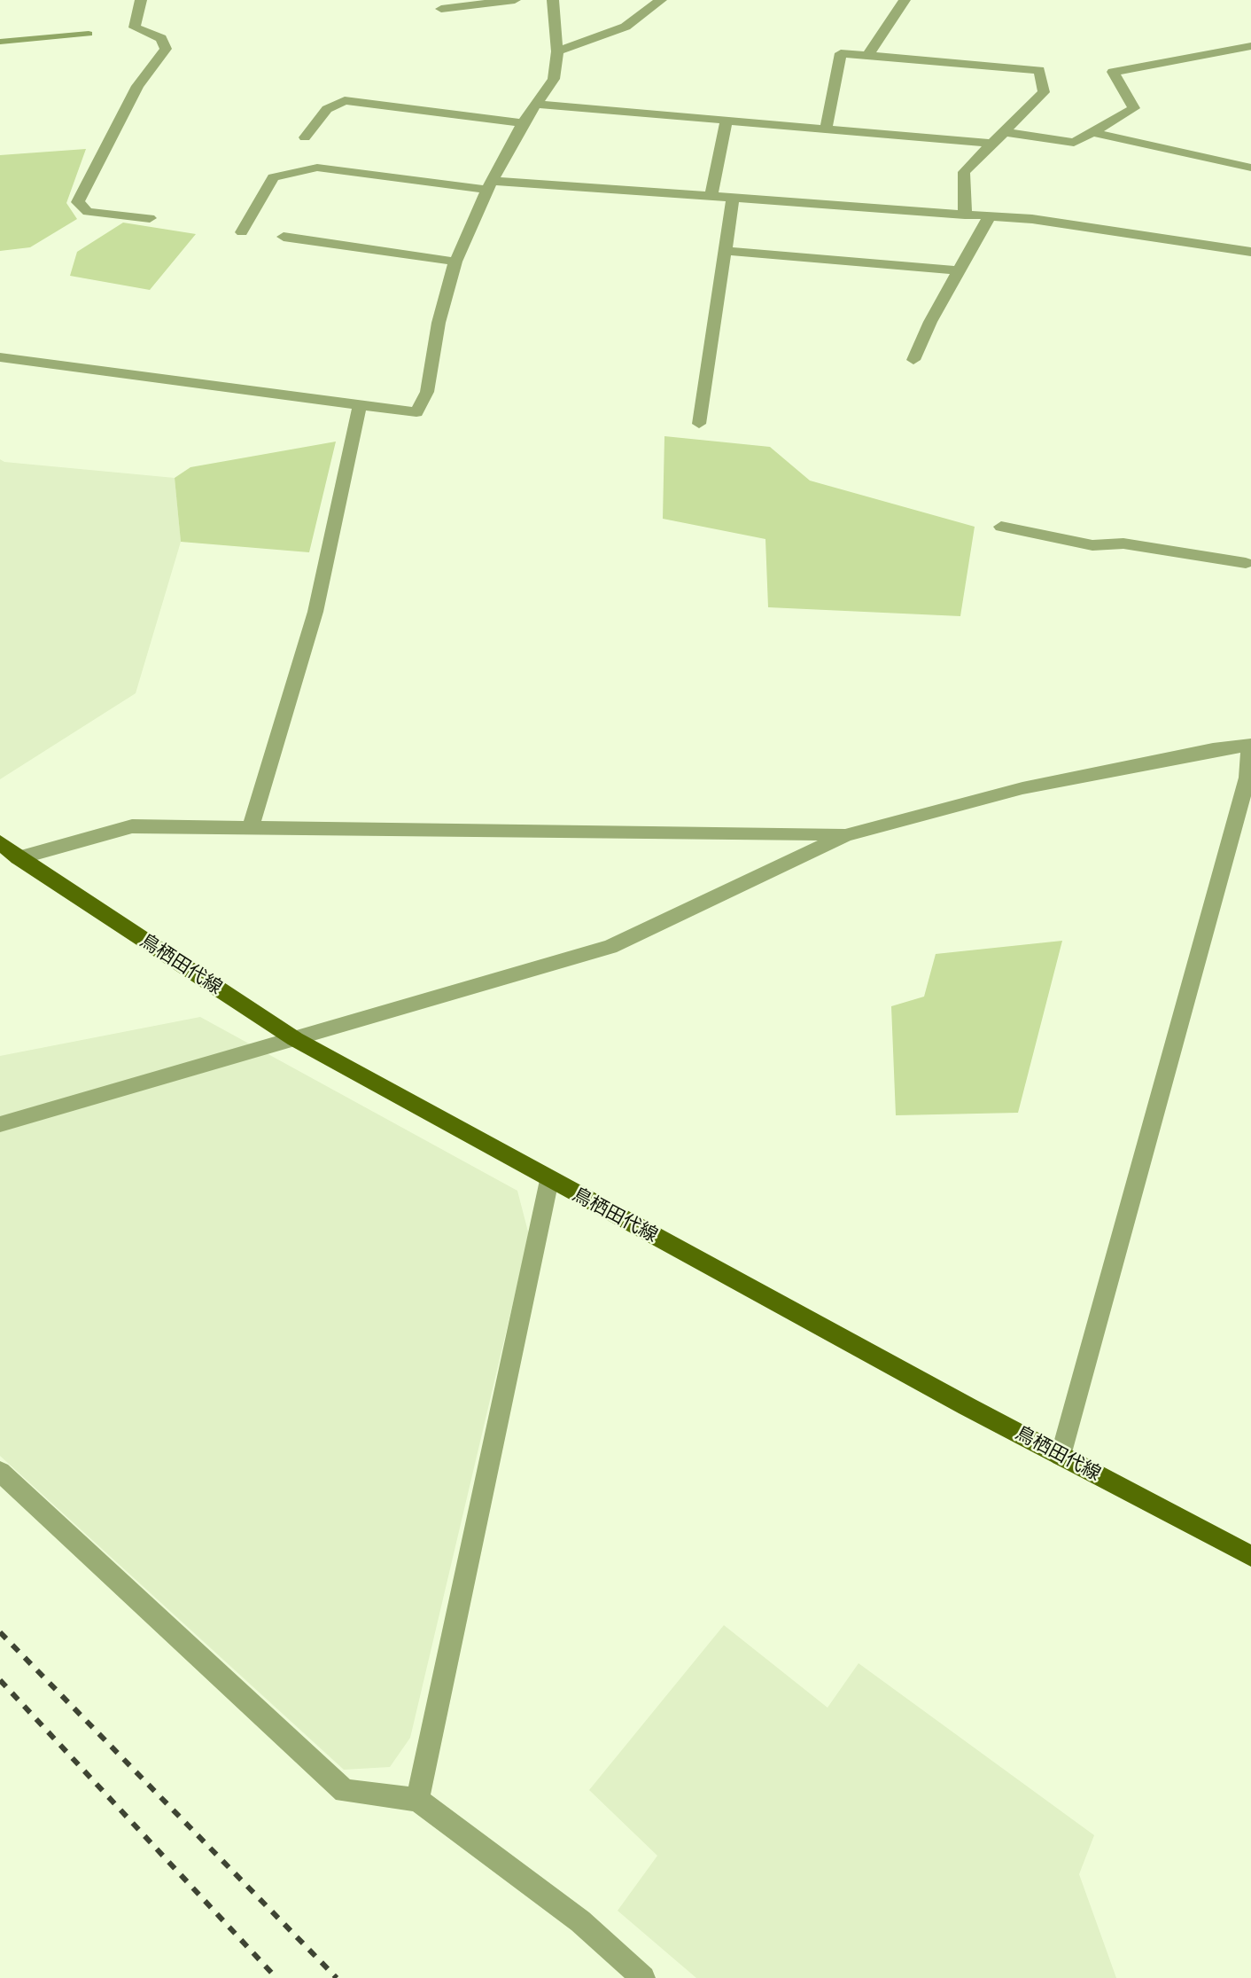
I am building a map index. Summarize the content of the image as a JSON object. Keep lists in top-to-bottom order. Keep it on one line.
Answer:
{"streets":{"main road":["鳥栖田代線"]}}
